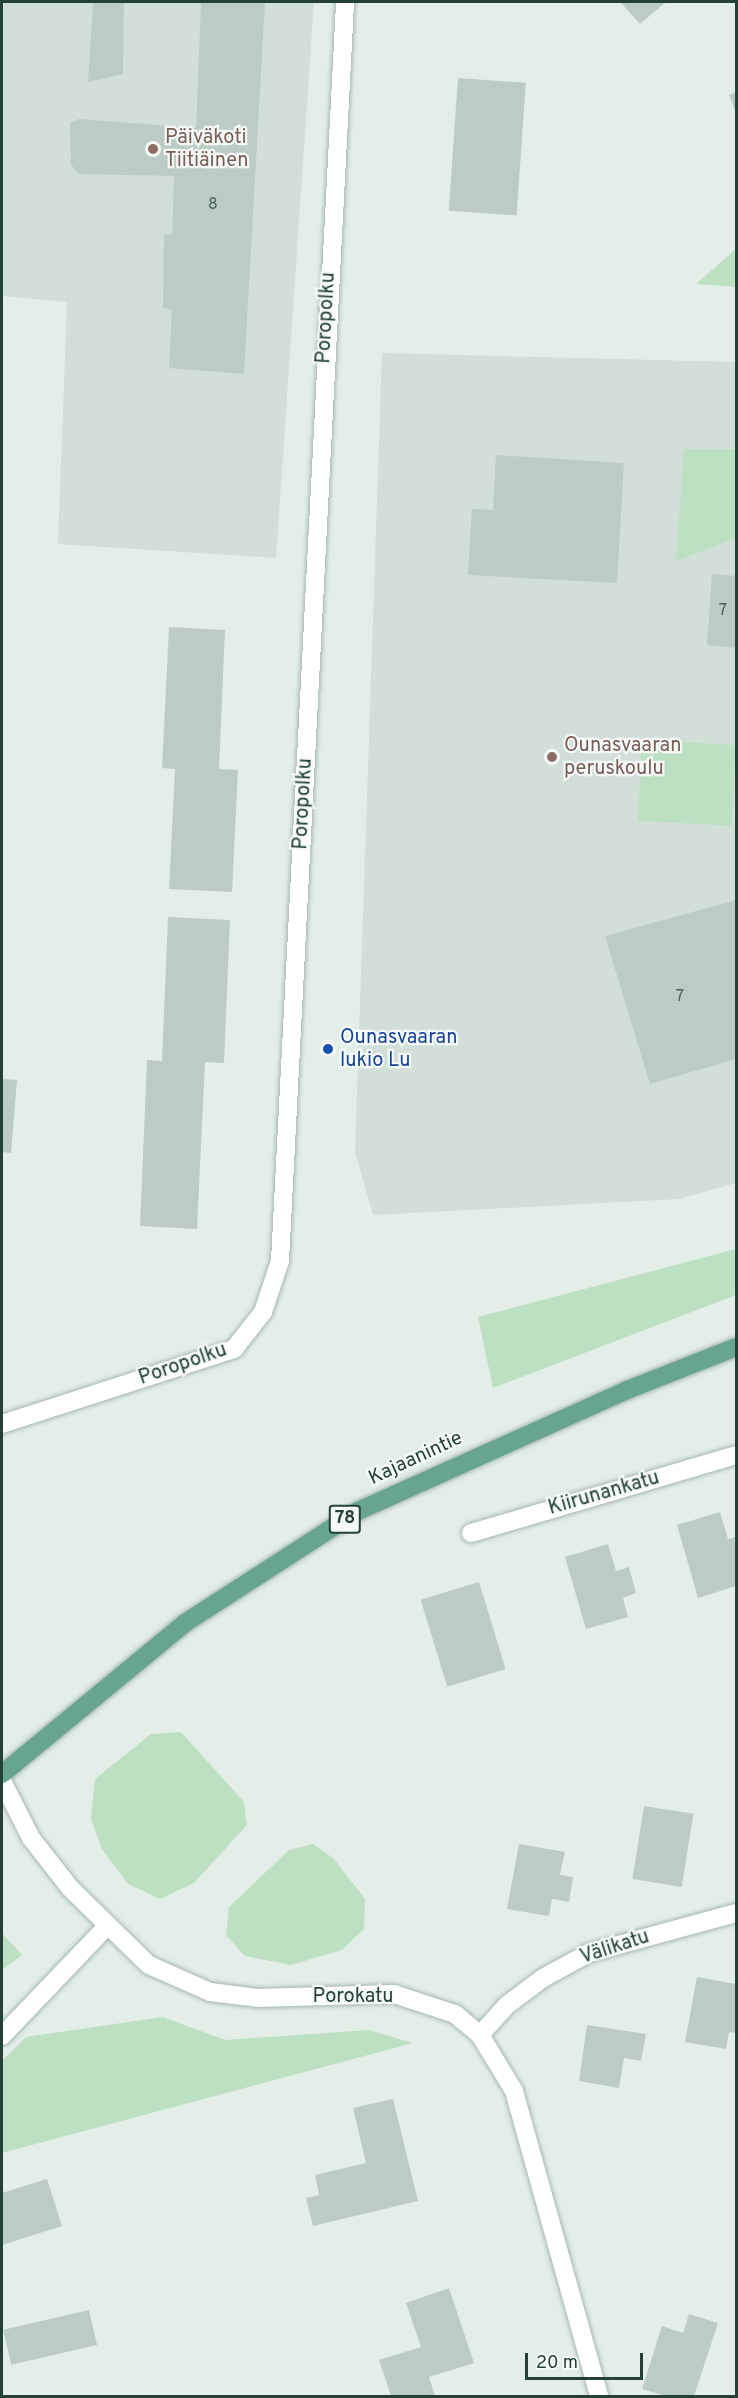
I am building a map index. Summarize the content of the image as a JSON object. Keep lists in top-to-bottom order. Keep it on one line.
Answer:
{"streets":{"main road":["Kajaanintie","78"],"street":["Poropolku","Kiirunankatu","Välikatu","Porokatu"]},"crossings":[["Välikatu","Porokatu"]],"places":["Päiväkoti Tiitiäinen","Ounasvaaran peruskoulu","Ounasvaaran lukio Lu"],"house_numbers":["8","7","7"],"scale_bar":"20 m"}
